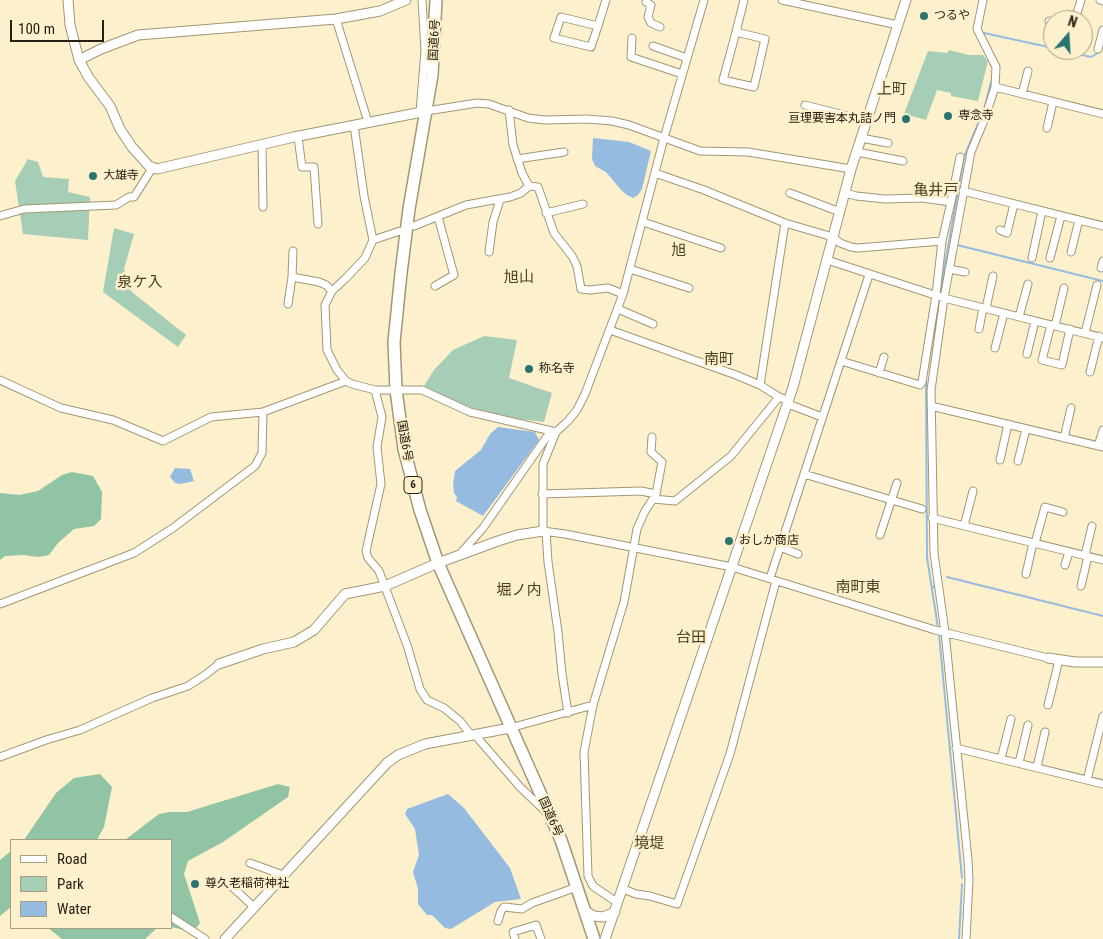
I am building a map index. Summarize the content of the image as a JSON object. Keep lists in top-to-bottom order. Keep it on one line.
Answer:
{"streets":{"highway":["国道6号","6"]},"districts":["上町","亀井戸","旭","旭山","泉ケ入","南町","南町東","堀ノ内","台田","境堤"],"places":["つるや","専念寺","亘理要害本丸詰ノ門","大雄寺","称名寺","おしか商店","尊久老稲荷神社"],"legend":["Road","Park","Water"],"scale_bar":"100 m","north":"top"}
